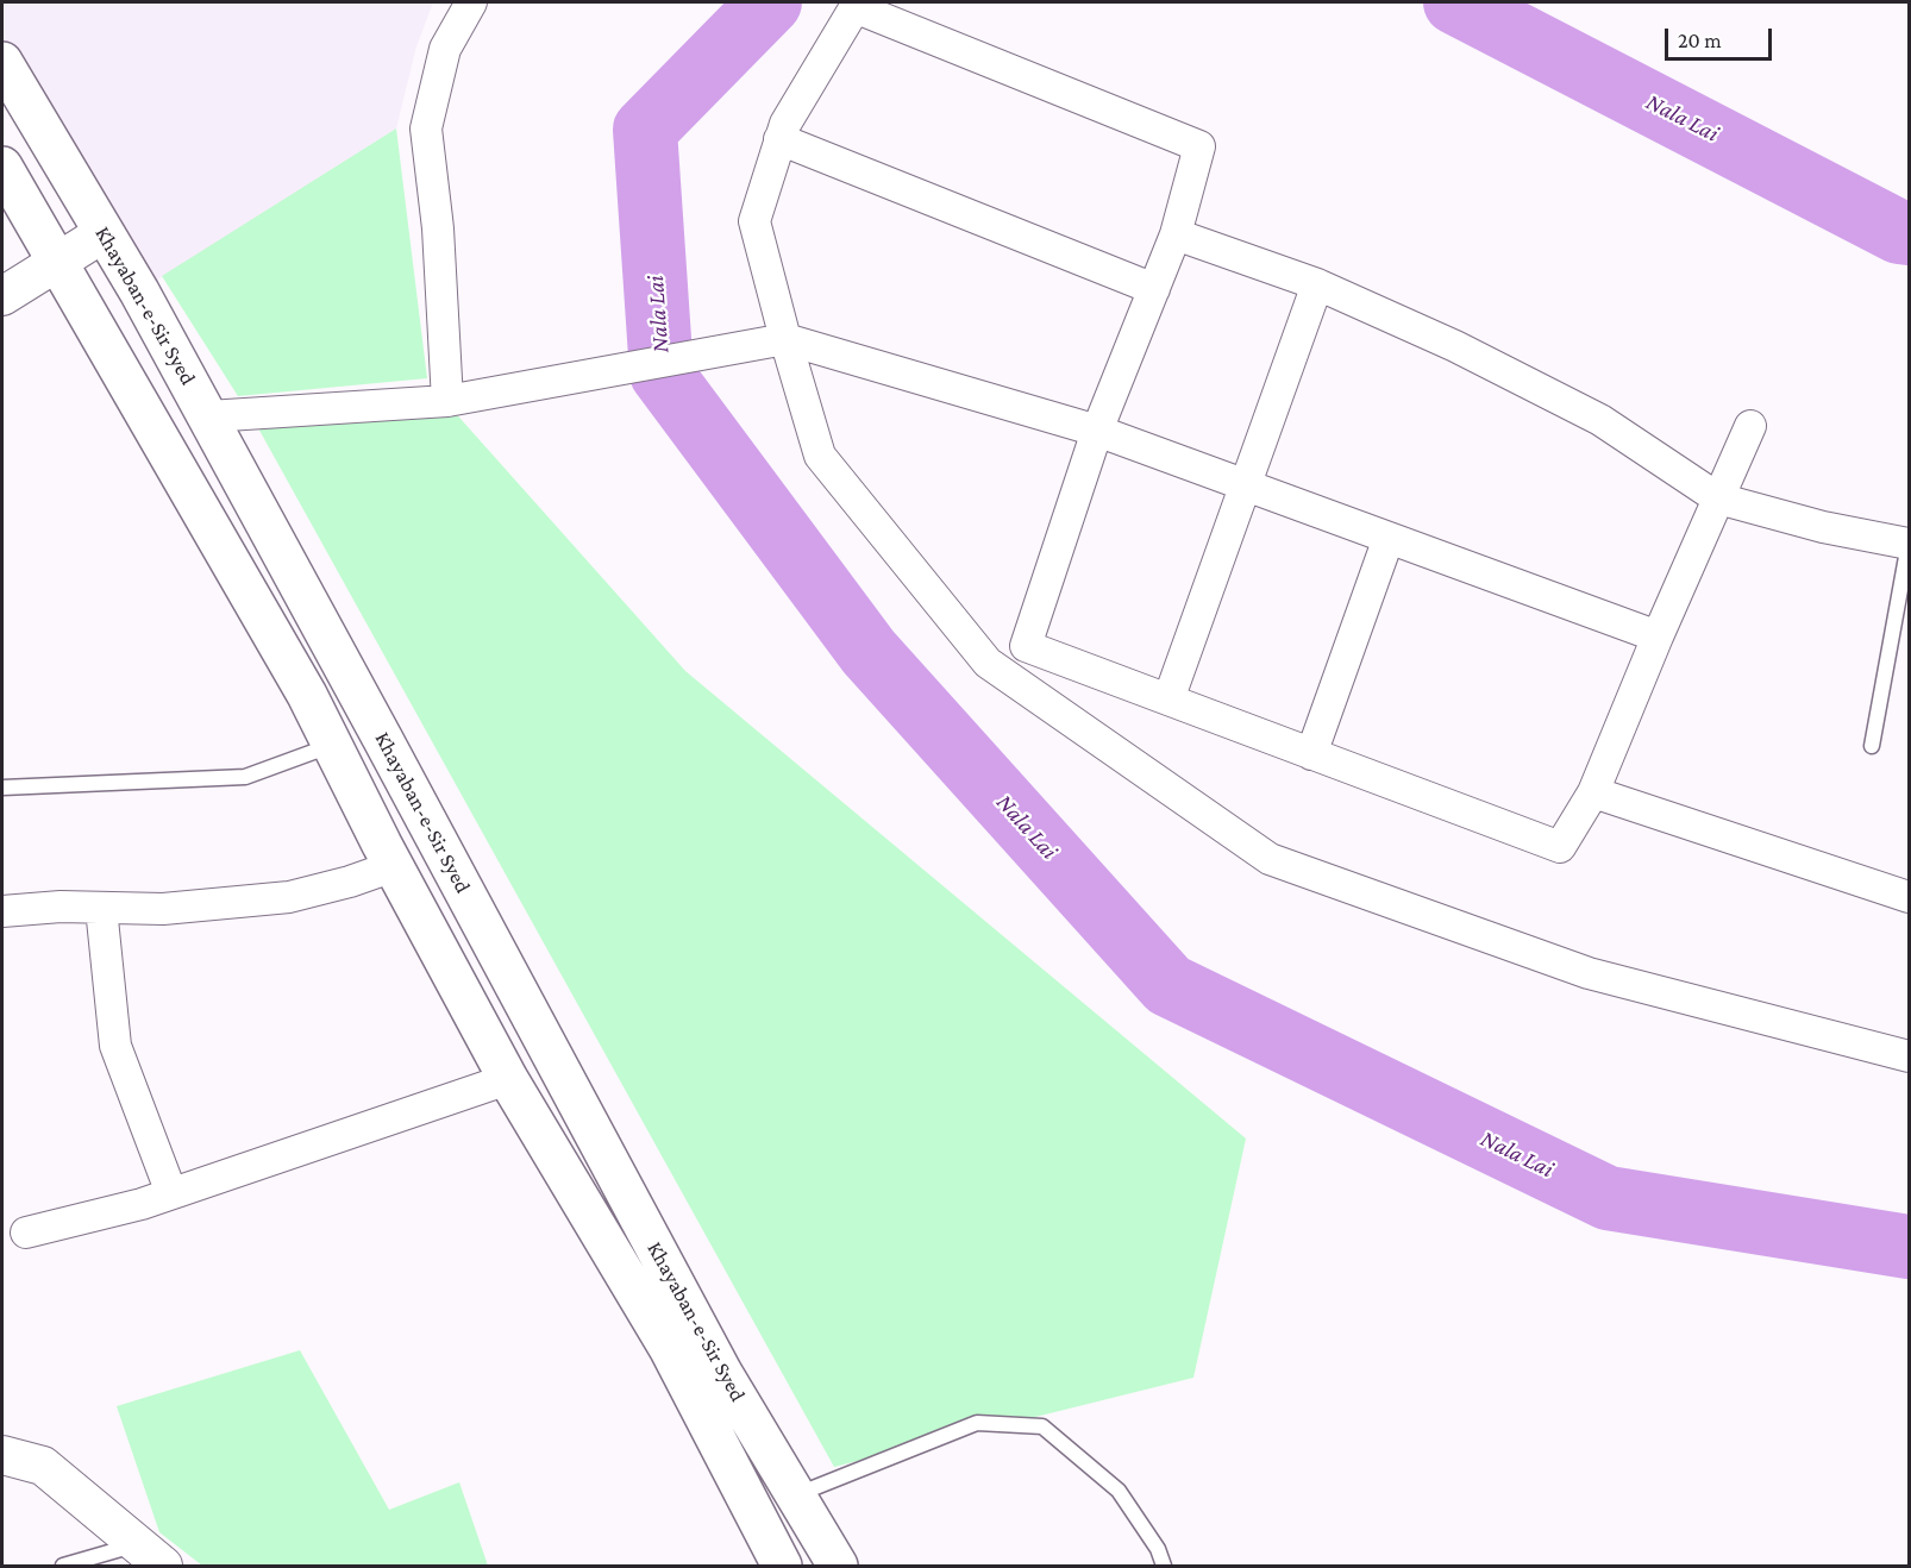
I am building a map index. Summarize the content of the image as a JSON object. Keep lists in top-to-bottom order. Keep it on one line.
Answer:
{"streets":{"main road":["Khayaban-e-Sir Syed"]},"water":["Nala Lai"],"scale_bar":"20 m"}
